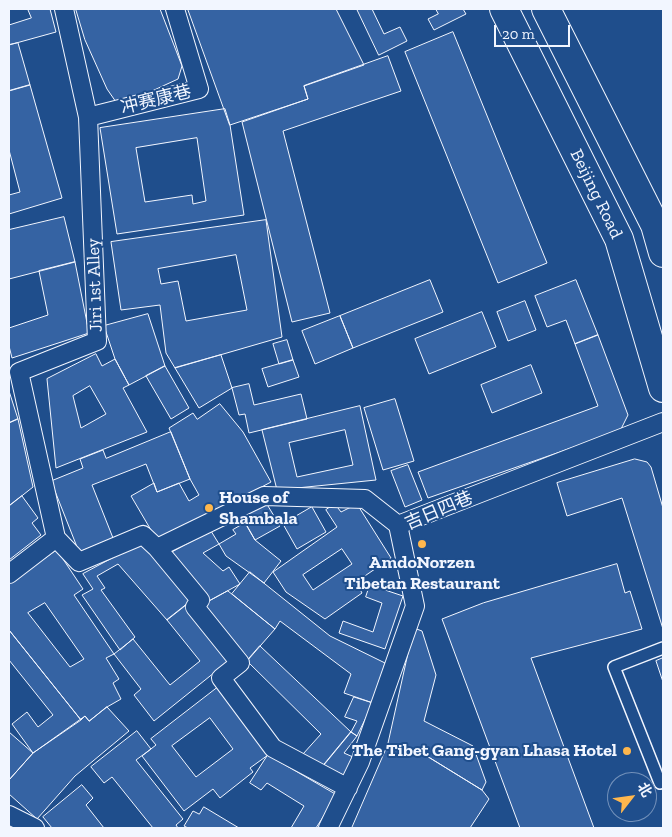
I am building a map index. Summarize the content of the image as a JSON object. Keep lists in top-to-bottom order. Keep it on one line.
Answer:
{"streets":{"main road":["Beijing Road"],"street":["冲赛康巷","Jiri 1st Alley","吉日四巷"]},"crossings":[["冲赛康巷","Jiri 1st Alley"]],"places":["House of Shambala","AmdoNorzen Tibetan Restaurant","The Tibet Gang-gyan Lhasa Hotel"],"scale_bar":"20 m","north":"top right"}
